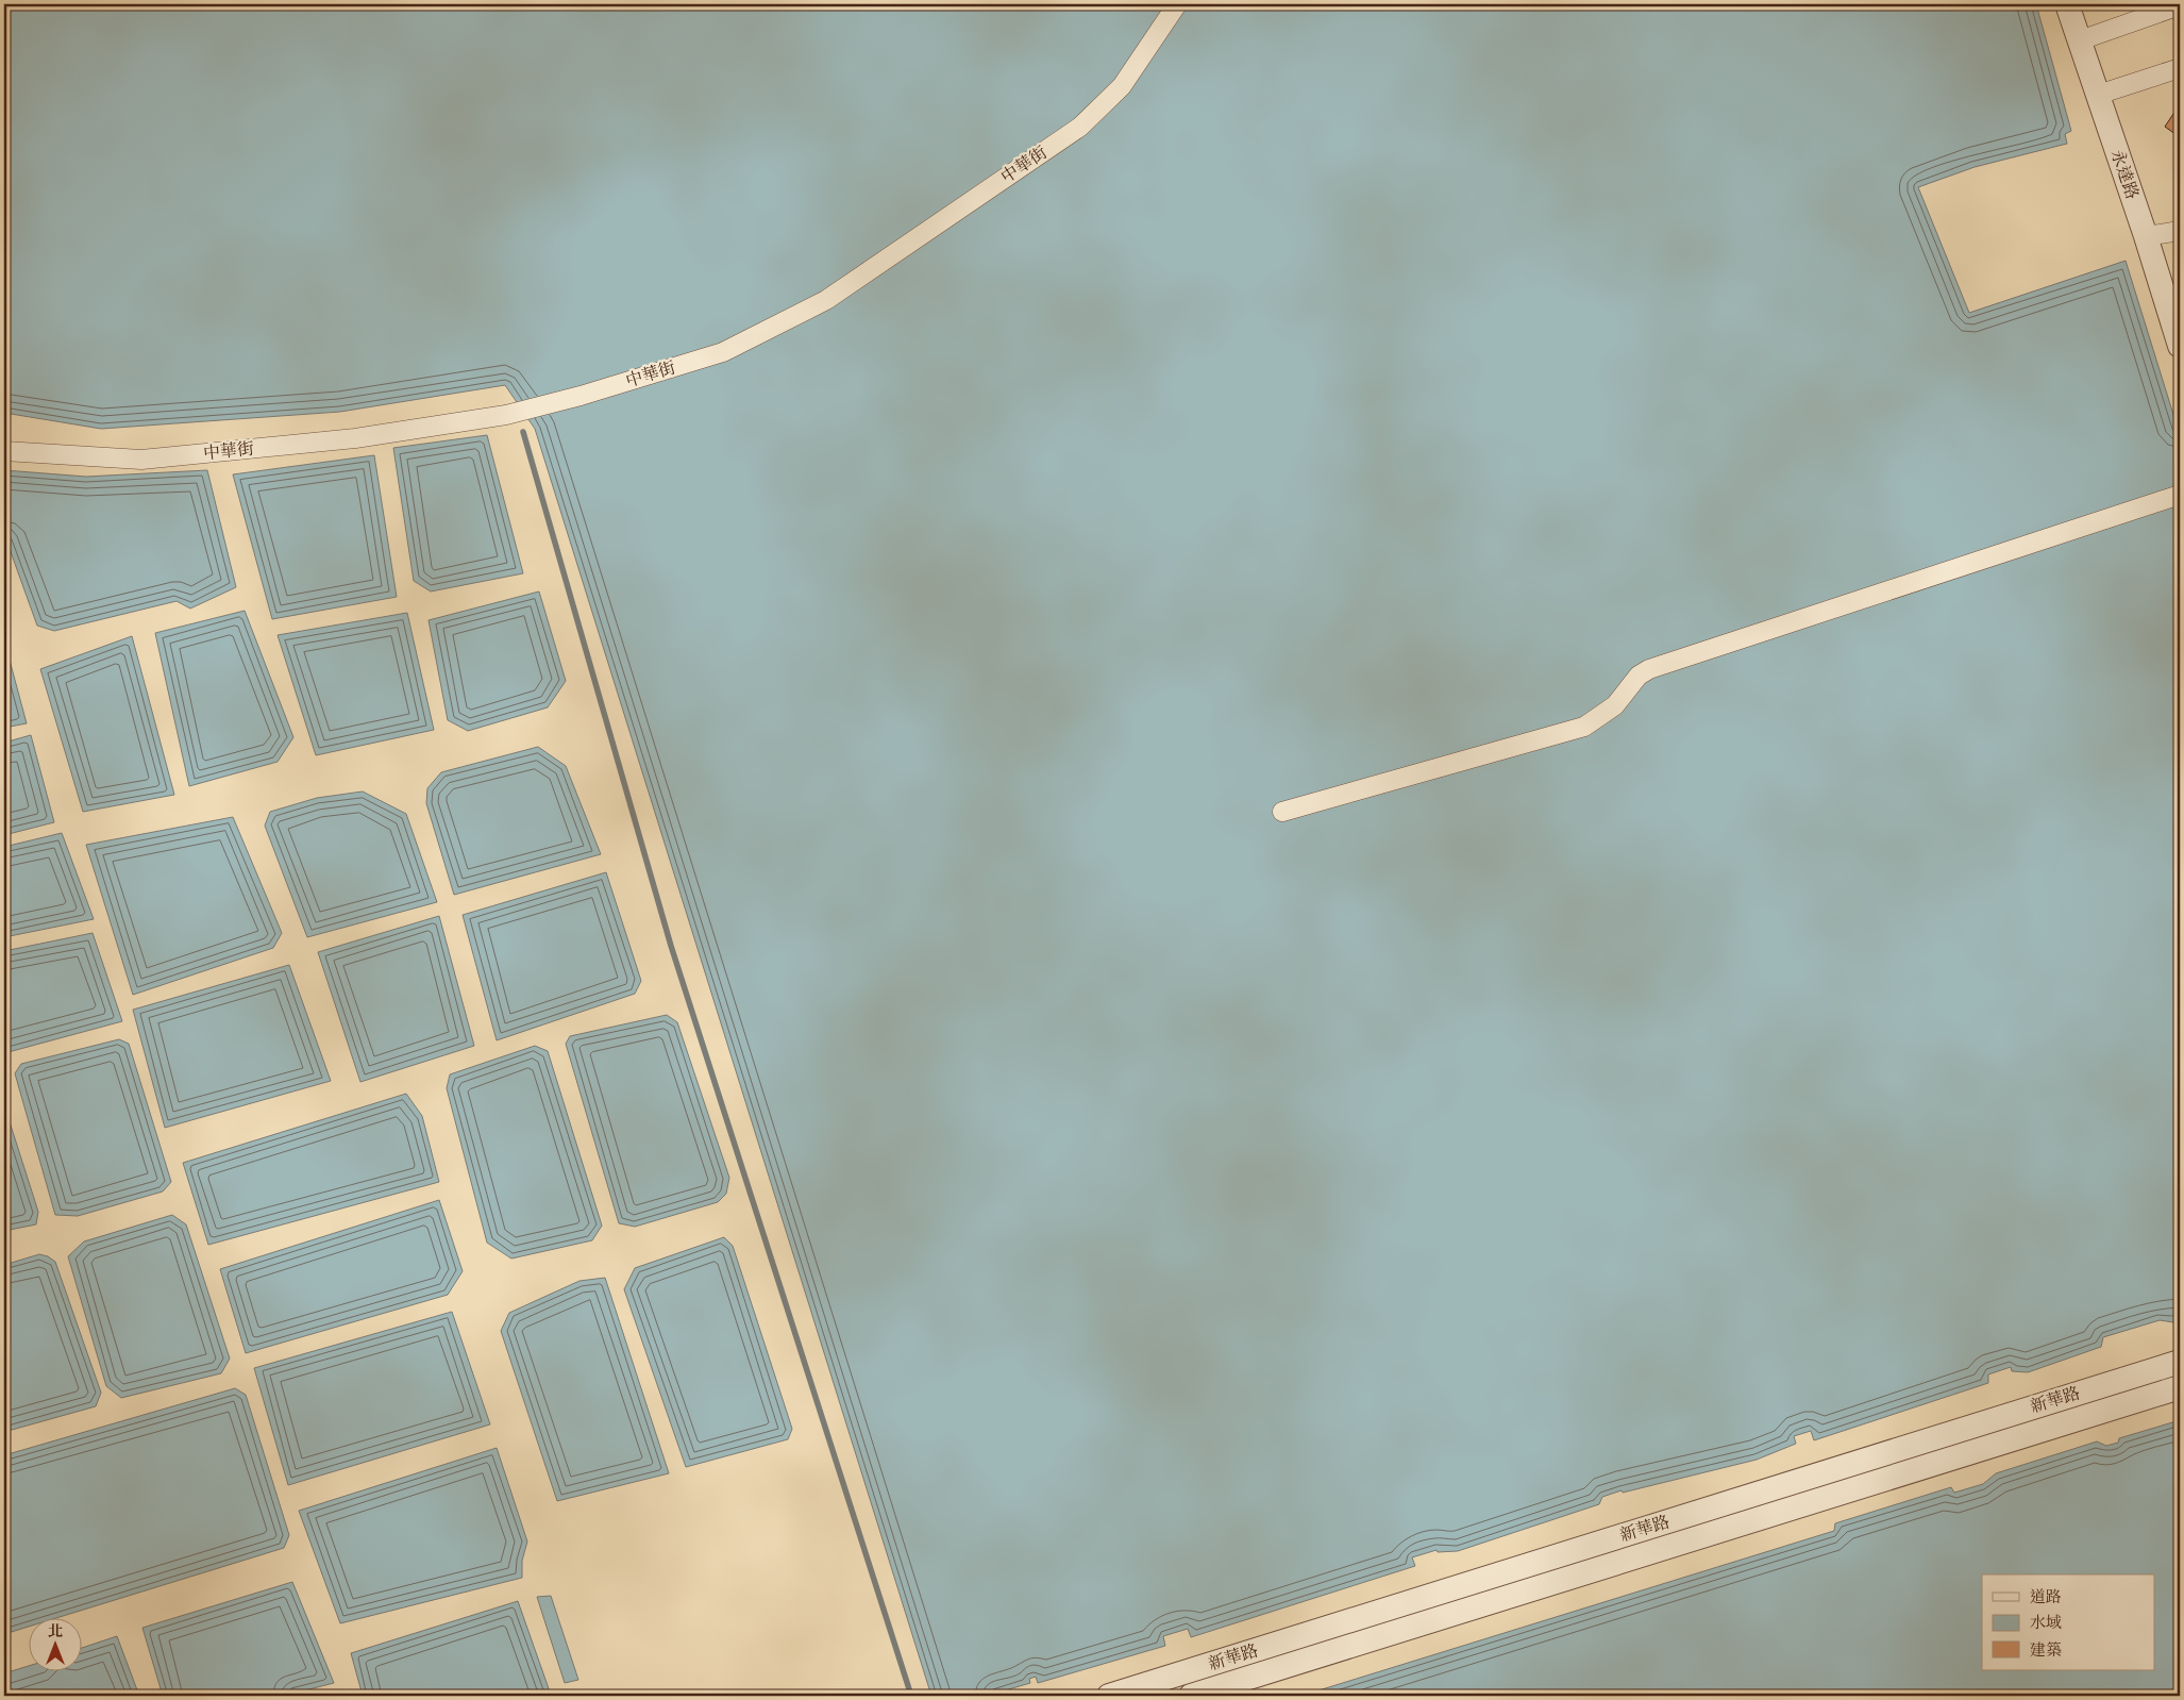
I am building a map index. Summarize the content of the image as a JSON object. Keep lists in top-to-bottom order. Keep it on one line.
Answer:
{"streets":{"street":["中華街","永達路","新華路"]},"legend":["道路","水域","建築"],"north":"top"}
